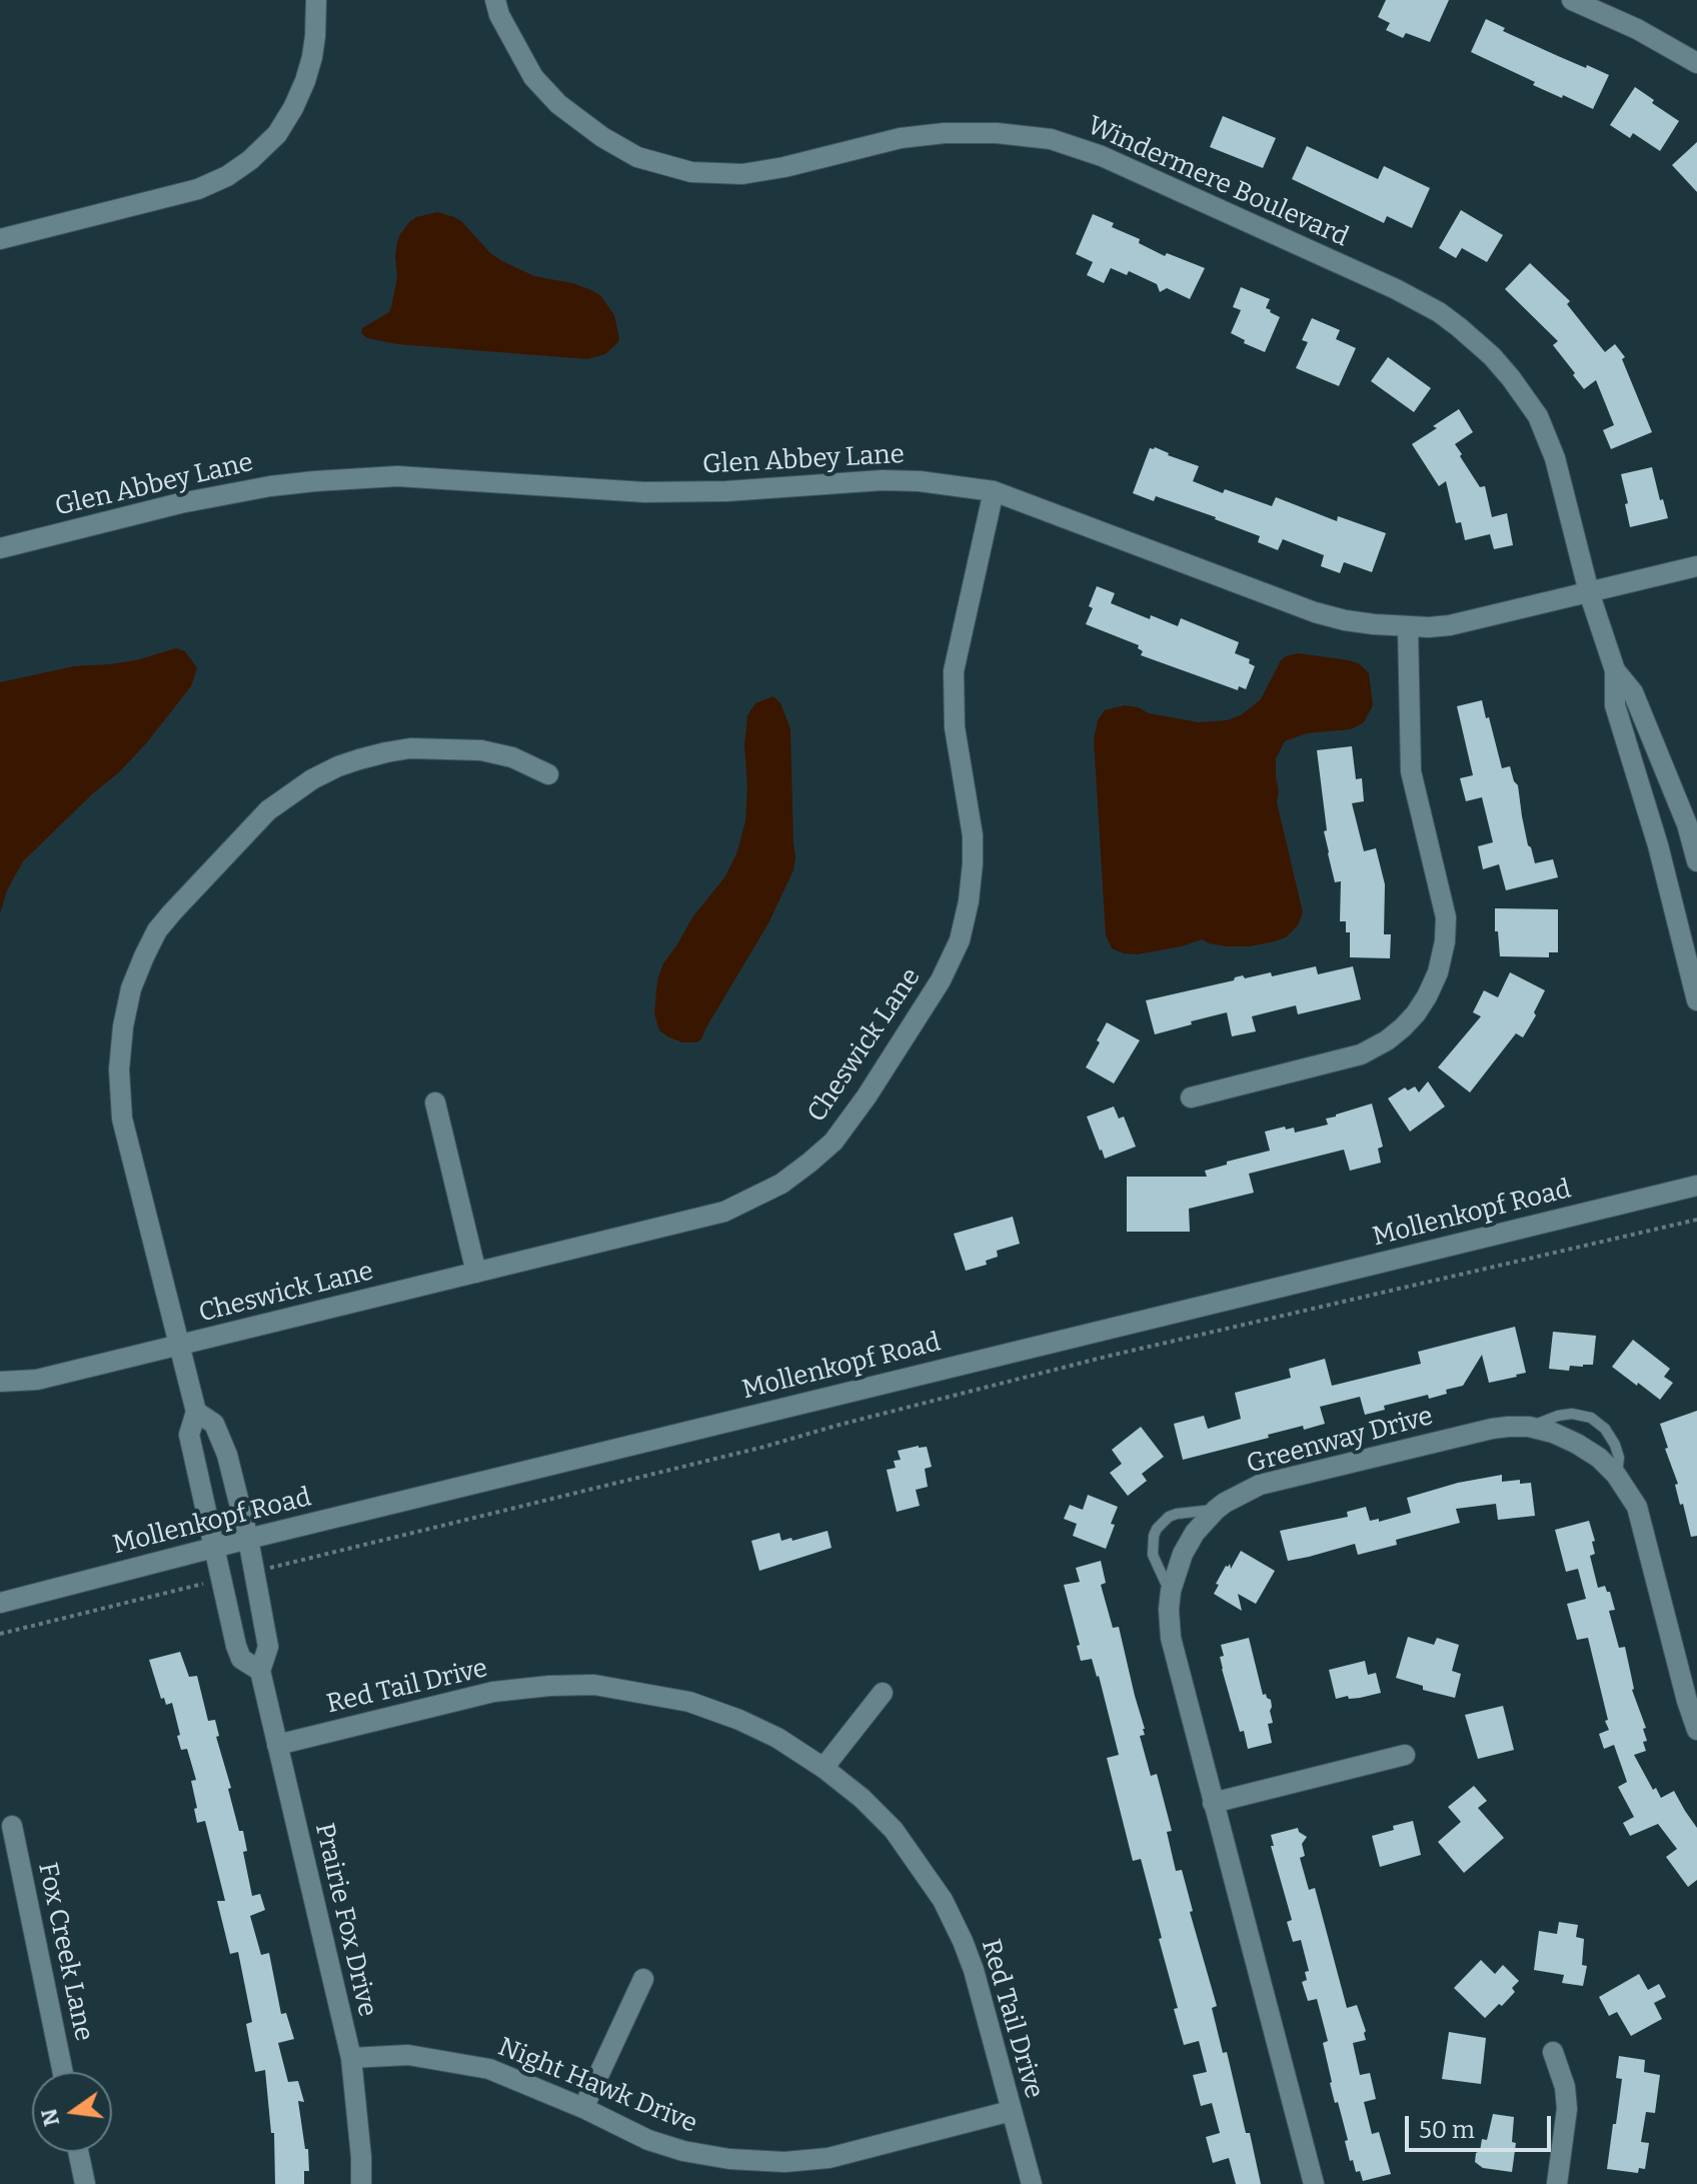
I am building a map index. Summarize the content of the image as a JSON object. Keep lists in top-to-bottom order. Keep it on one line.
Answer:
{"streets":{"street":["Windermere Boulevard","Glen Abbey Lane","Cheswick Lane","Mollenkopf Road","Greenway Drive","Red Tail Drive","Prairie Fox Drive","Fox Creek Lane","Night Hawk Drive"]},"crossings":[["Windermere Boulevard","Glen Abbey Lane"],["Glen Abbey Lane","Cheswick Lane"],["Mollenkopf Road","Prairie Fox Drive"],["Red Tail Drive","Prairie Fox Drive"],["Red Tail Drive","Night Hawk Drive"],["Prairie Fox Drive","Night Hawk Drive"]],"scale_bar":"50 m","north":"left"}
